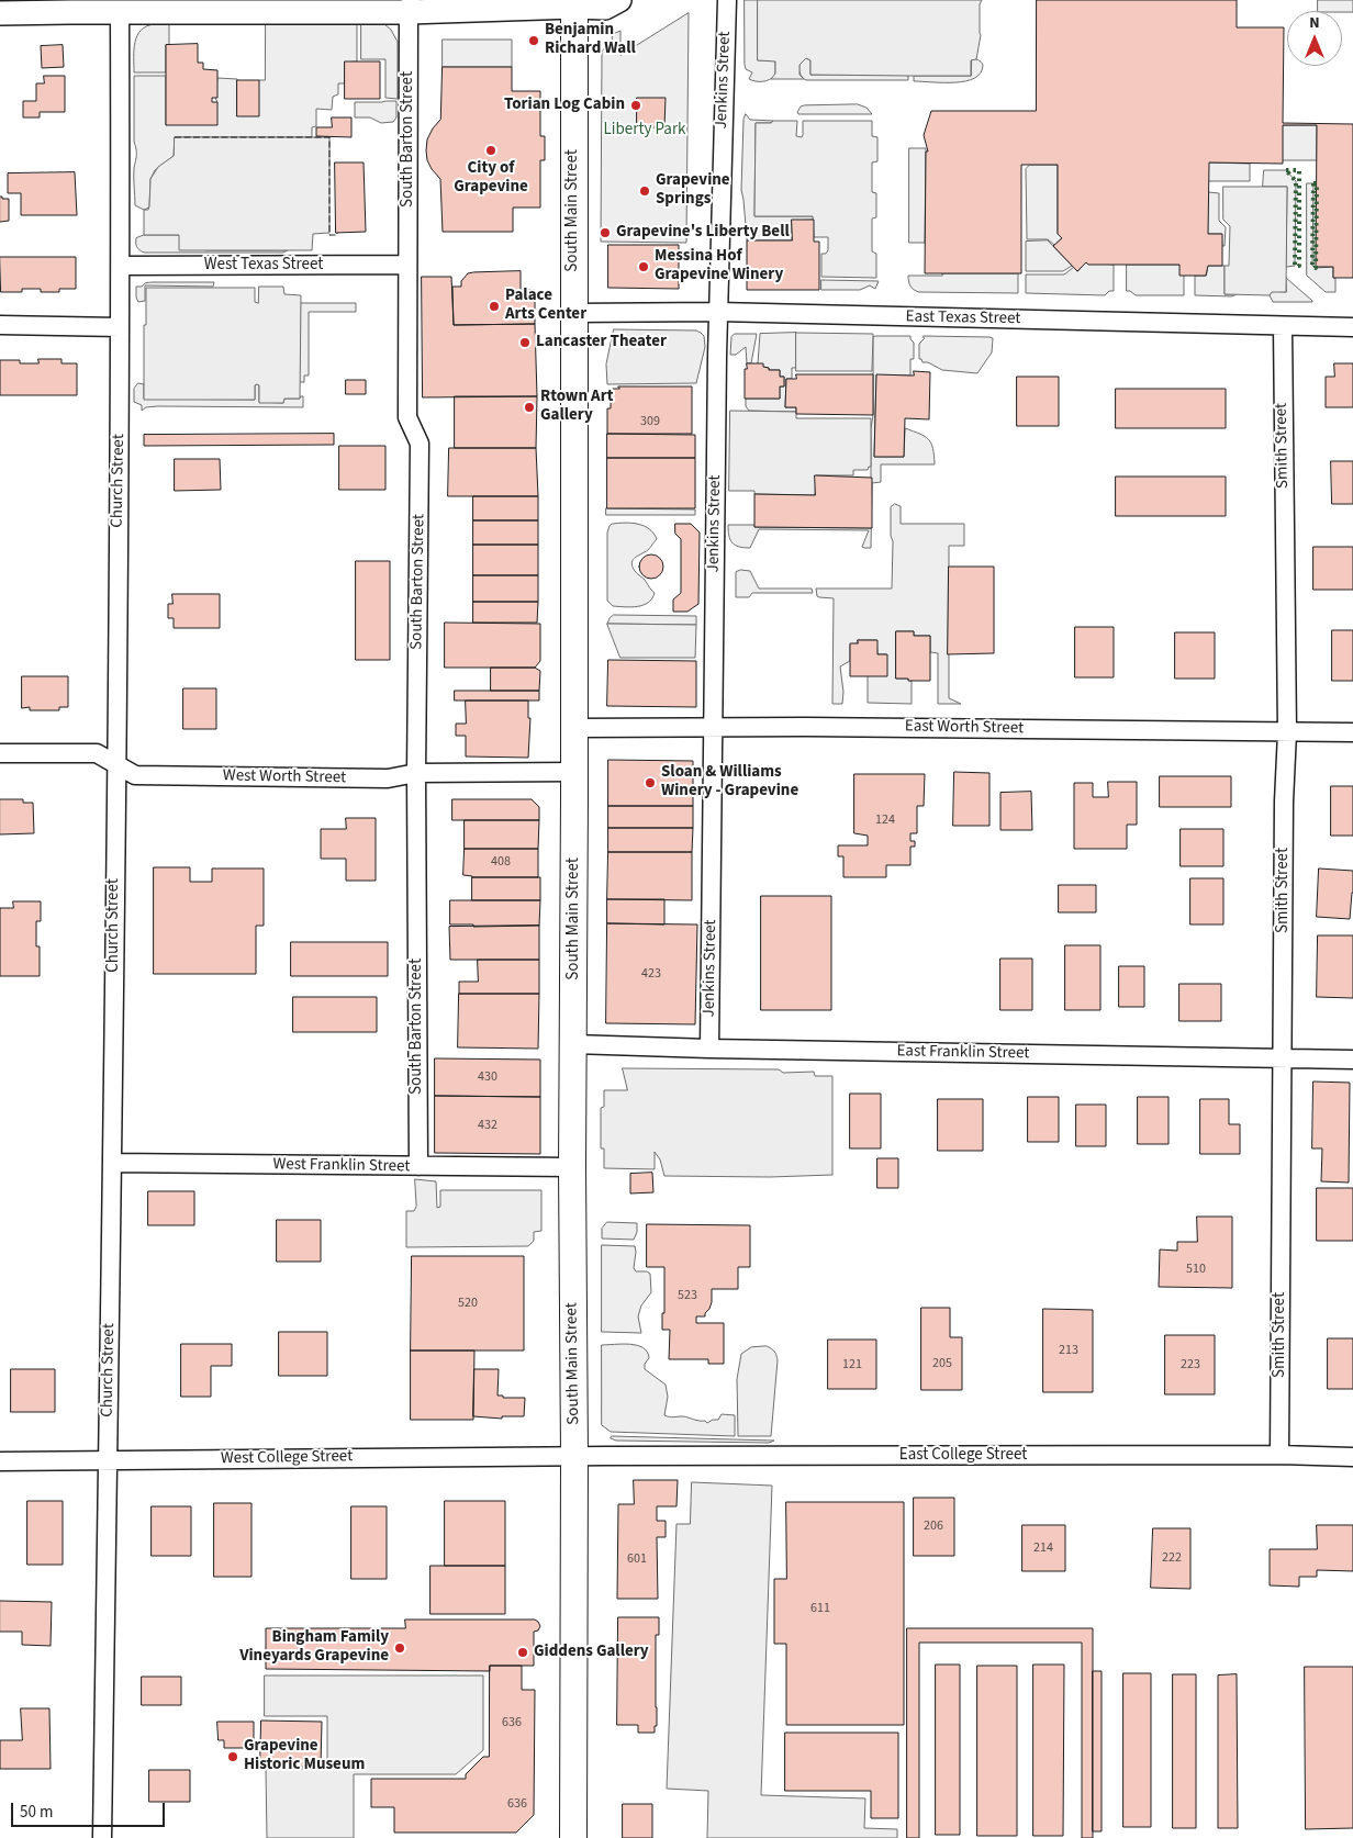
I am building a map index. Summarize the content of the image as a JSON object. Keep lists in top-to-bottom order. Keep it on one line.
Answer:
{"streets":{"main road":["South Main Street"],"street":["Jenkins Street","South Barton Street","West Texas Street","East Texas Street","Smith Street","Church Street","East Worth Street","West Worth Street","East Franklin Street","West Franklin Street","East College Street","West College Street"]},"crossings":[["Jenkins Street","East Texas Street"],["Jenkins Street","East Worth Street"],["Jenkins Street","East Franklin Street"],["South Barton Street","West Texas Street"],["South Barton Street","West Worth Street"],["South Barton Street","West Franklin Street"],["South Main Street","East Texas Street"],["South Main Street","East Worth Street"],["South Main Street","West Worth Street"],["South Main Street","East Franklin Street"],["South Main Street","West Franklin Street"],["South Main Street","East College Street"],["South Main Street","West College Street"],["West Texas Street","Church Street"],["East Texas Street","Smith Street"],["Smith Street","East Worth Street"],["Smith Street","East Franklin Street"],["Smith Street","East College Street"],["Church Street","West Worth Street"],["Church Street","West Franklin Street"],["Church Street","West College Street"],["East College Street","West College Street"]],"parks":["Liberty Park"],"places":["Benjamin Richard Wall","Torian Log Cabin","City of Grapevine","Grapevine Springs","Grapevine's Liberty Bell","Messina Hof Grapevine Winery","Palace Arts Center","Lancaster Theater","Rtown Art Gallery","Sloan & Williams Winery - Grapevine","Bingham Family Vineyards Grapevine","Giddens Gallery","Grapevine Historic Museum"],"house_numbers":["309","124","408","423","430","432","510","523","520","213","205","121","223","206","214","222","601","611","636","636"],"scale_bar":"50 m","north":"top"}
